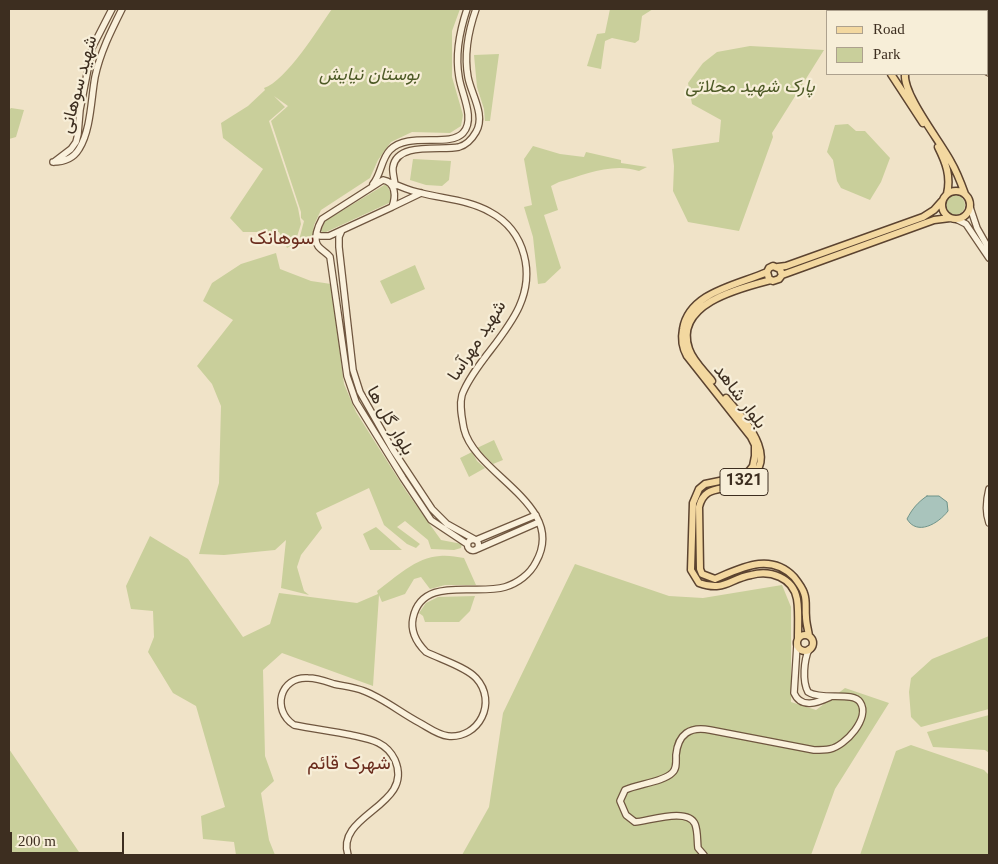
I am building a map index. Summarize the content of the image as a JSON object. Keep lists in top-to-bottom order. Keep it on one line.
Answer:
{"streets":{"main road":["شهید سوهانی","شهید مهرآسا","بلوار شاهد","بلوار گل ها","1321"]},"crossings":[["بلوار شاهد","1321"]],"districts":["سوهانک","شهرک قائم"],"parks":["بوستان نیایش","پارک شهید محلاتی"],"legend":["Road","Park"],"scale_bar":"200 m"}
